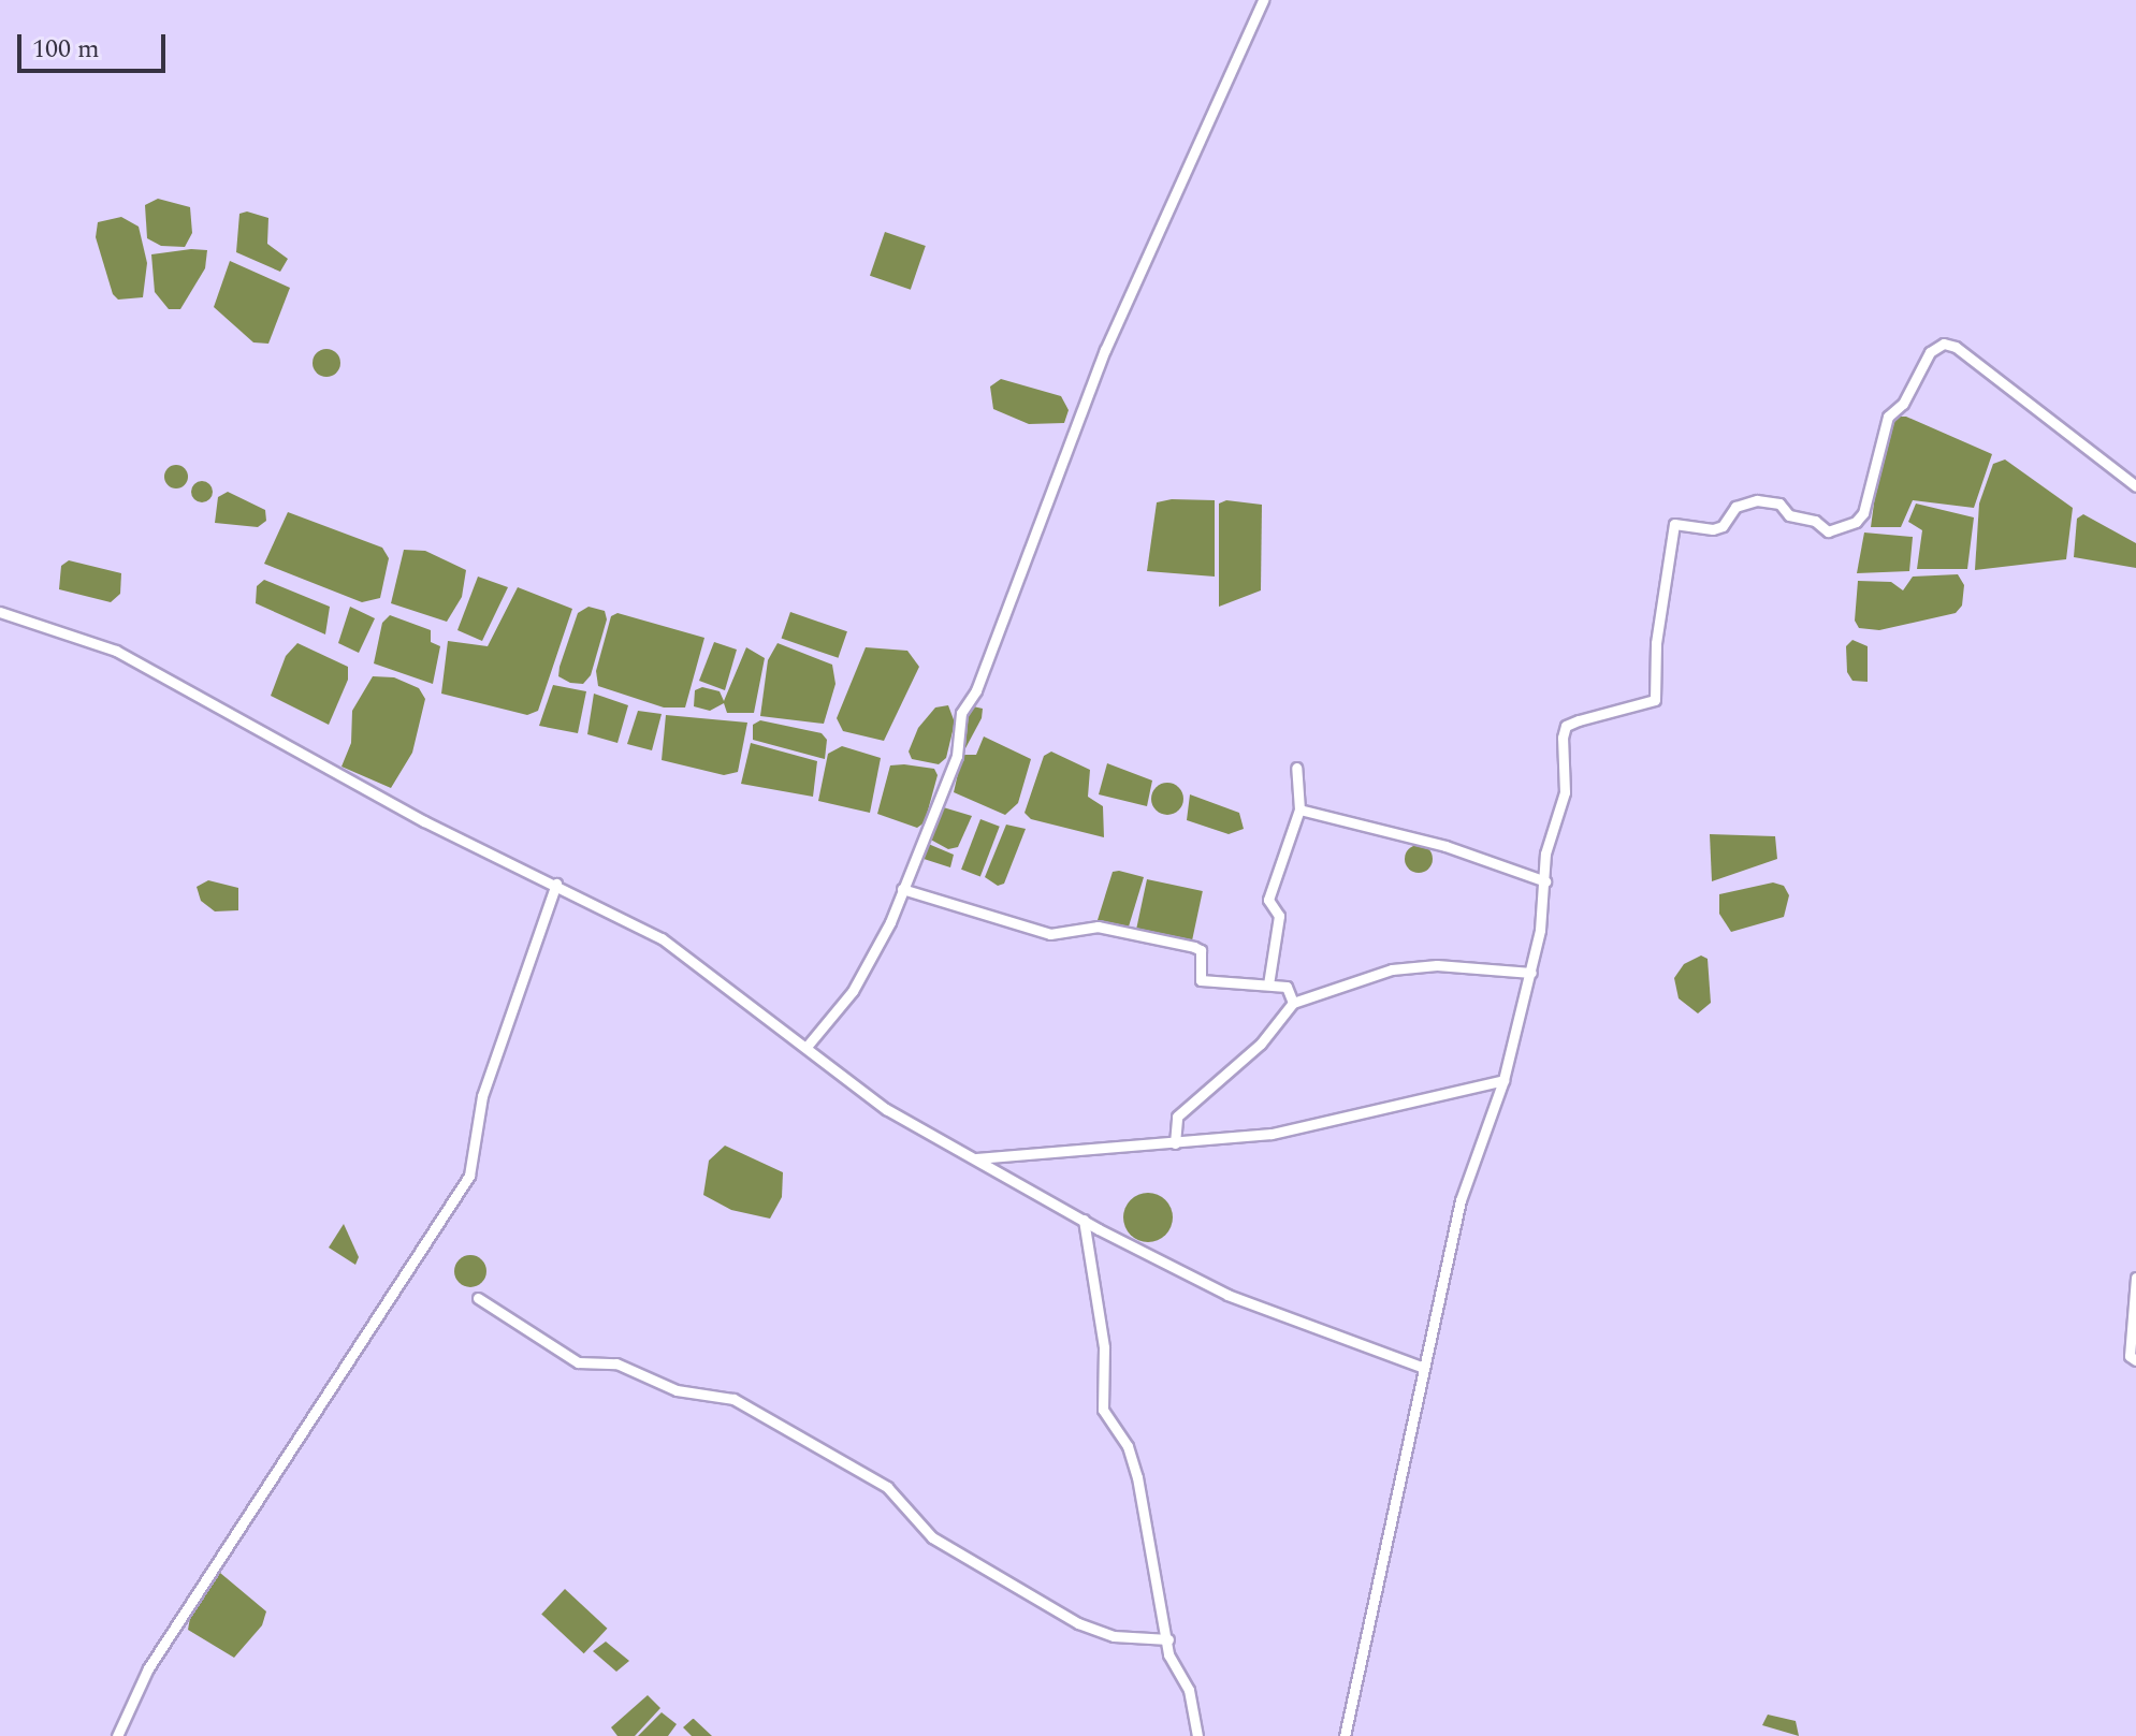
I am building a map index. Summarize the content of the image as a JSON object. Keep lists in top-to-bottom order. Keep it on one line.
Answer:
{"scale_bar":"100 m"}
